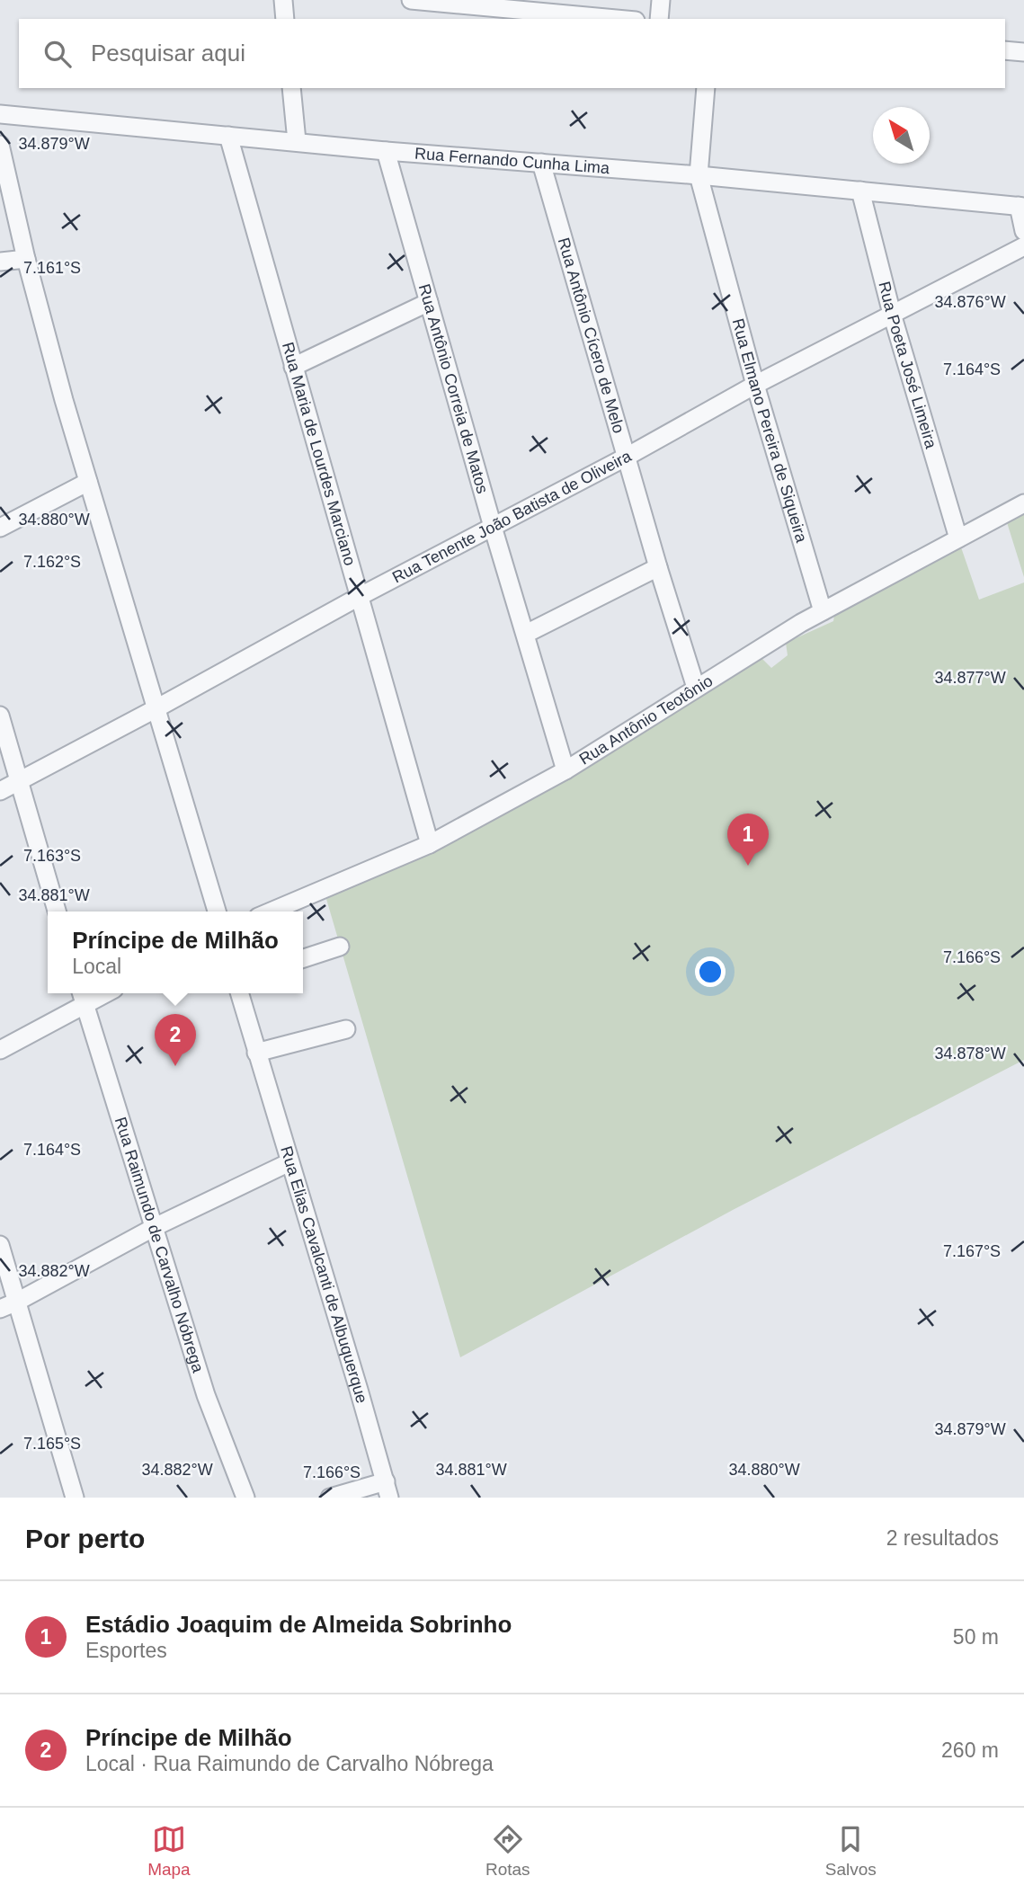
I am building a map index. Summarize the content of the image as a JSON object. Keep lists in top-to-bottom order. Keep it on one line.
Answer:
{"streets":{"street":["Rua Fernando Cunha Lima","Rua Antônio Cícero de Melo","Rua Poeta José Limeira","Rua Antônio Correia de Matos","Rua Elmano Pereira de Siqueira","Rua Maria de Lourdes Marciano","Rua Tenente João Batista de Oliveira","Rua Antônio Teotônio","Rua Raimundo de Carvalho Nóbrega","Rua Elias Cavalcanti de Albuquerque"]},"crossings":[["Rua Fernando Cunha Lima","Rua Antônio Cícero de Melo"],["Rua Fernando Cunha Lima","Rua Poeta José Limeira"],["Rua Fernando Cunha Lima","Rua Antônio Correia de Matos"],["Rua Fernando Cunha Lima","Rua Elmano Pereira de Siqueira"],["Rua Fernando Cunha Lima","Rua Maria de Lourdes Marciano"],["Rua Antônio Cícero de Melo","Rua Tenente João Batista de Oliveira"],["Rua Antônio Cícero de Melo","Rua Antônio Teotônio"],["Rua Poeta José Limeira","Rua Tenente João Batista de Oliveira"],["Rua Poeta José Limeira","Rua Antônio Teotônio"],["Rua Antônio Correia de Matos","Rua Tenente João Batista de Oliveira"],["Rua Antônio Correia de Matos","Rua Antônio Teotônio"],["Rua Elmano Pereira de Siqueira","Rua Tenente João Batista de Oliveira"],["Rua Elmano Pereira de Siqueira","Rua Antônio Teotônio"],["Rua Maria de Lourdes Marciano","Rua Tenente João Batista de Oliveira"],["Rua Maria de Lourdes Marciano","Rua Antônio Teotônio"]],"north":"top left","page":{"search":"Pesquisar aqui","pins":["1","2"],"popup":["Príncipe de Milhão","Local"],"heading":["Por perto","2 resultados"],"list":[{"mark":"1","name":"Estádio Joaquim de Almeida Sobrinho","note":"Esportes","value":"50 m"},{"mark":"2","name":"Príncipe de Milhão","note":"Local · Rua Raimundo de Carvalho Nóbrega","value":"260 m"}],"nav":["Mapa","Rotas","Salvos"]},"coordinates":["34.879°W","7.161°S","34.876°W","7.164°S","34.880°W","7.162°S","34.877°W","7.163°S","34.881°W","7.166°S","34.878°W","7.167°S","34.882°W","7.165°S"]}
